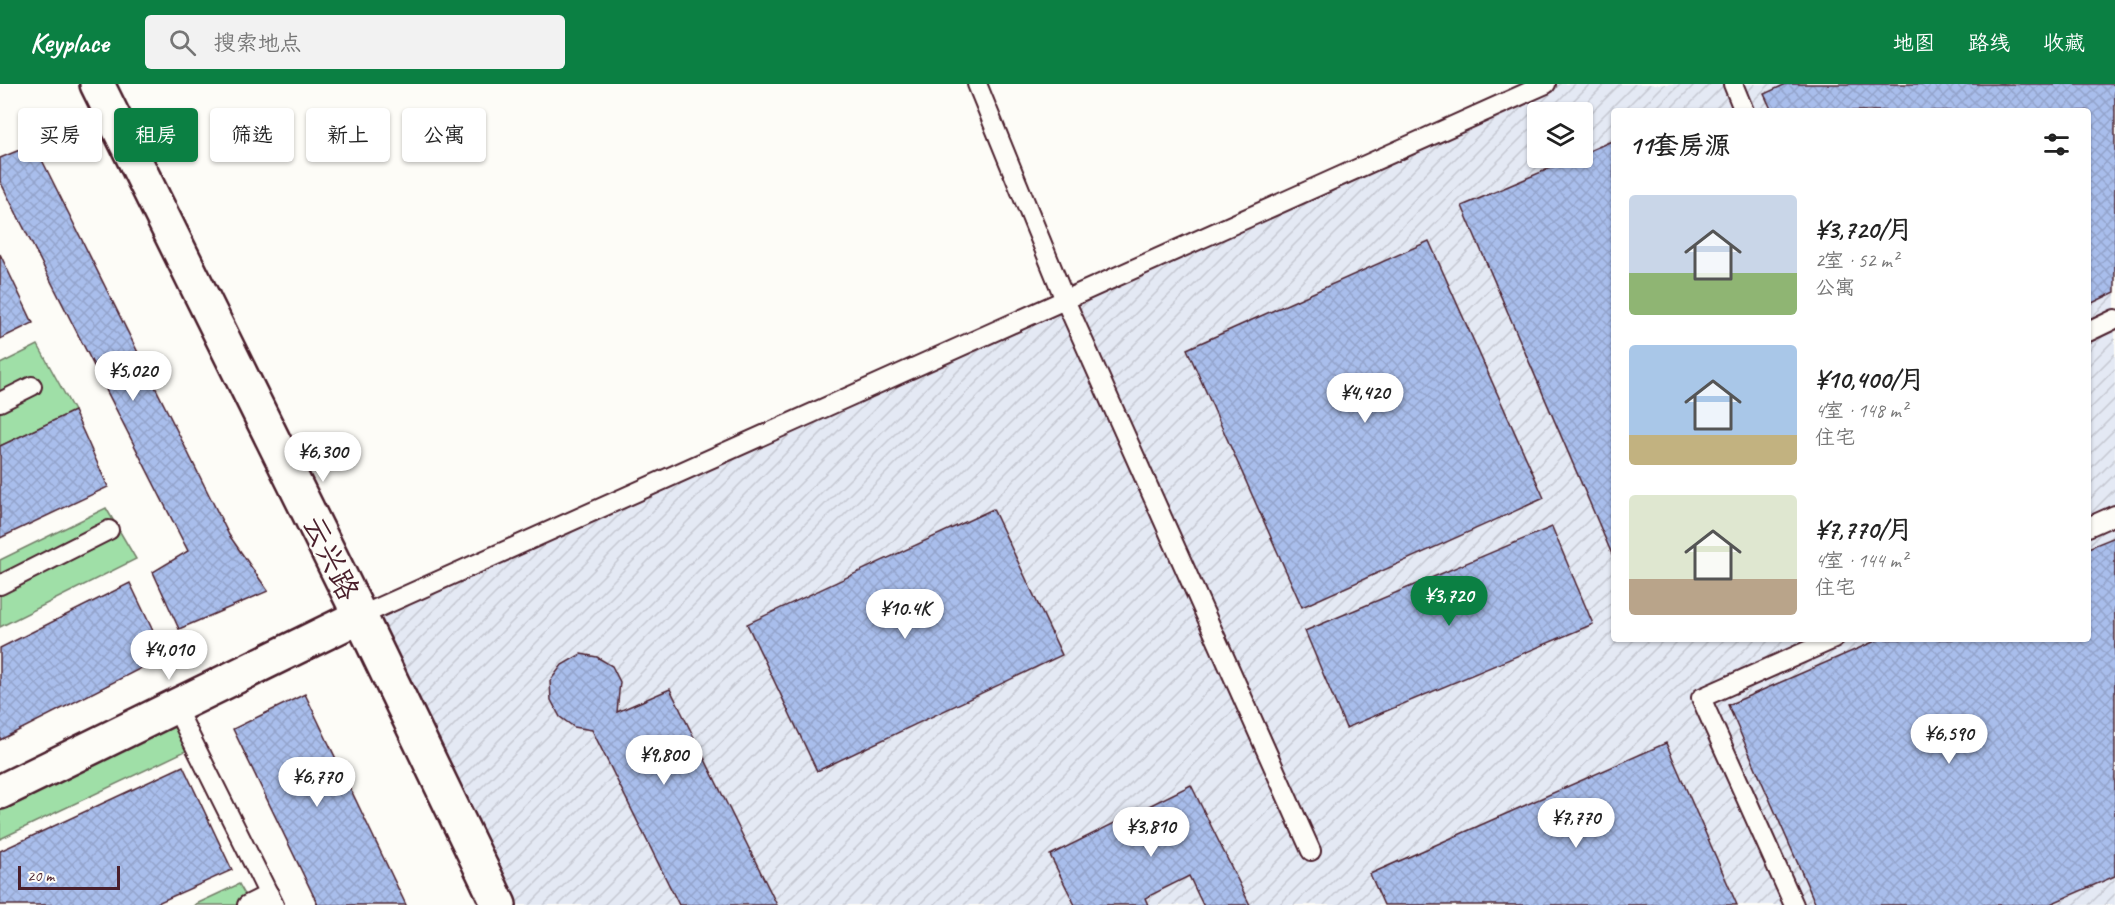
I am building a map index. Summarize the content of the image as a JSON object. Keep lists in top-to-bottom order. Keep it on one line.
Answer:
{"streets":{"main road":["云兴路"]},"scale_bar":"20 m","page":{"header":"Keyplace","search":"搜索地点","nav":["地图","路线","收藏"],"chip":["买房","租房","筛选","新上","公寓"],"heading":"11套房源","list":[{"name":"¥3,720/月","note":"2室 · 52 m² · 公寓"},{"name":"¥10,400/月","note":"4室 · 148 m² · 住宅"},{"name":"¥7,770/月","note":"4室 · 144 m² · 住宅"}],"price":["¥5,020","¥4,420","¥6,300","¥3,720","¥10.4K","¥4,010","¥6,590","¥9,800","¥6,770","¥7,770","¥3,810"],"scale":"20 m"}}
